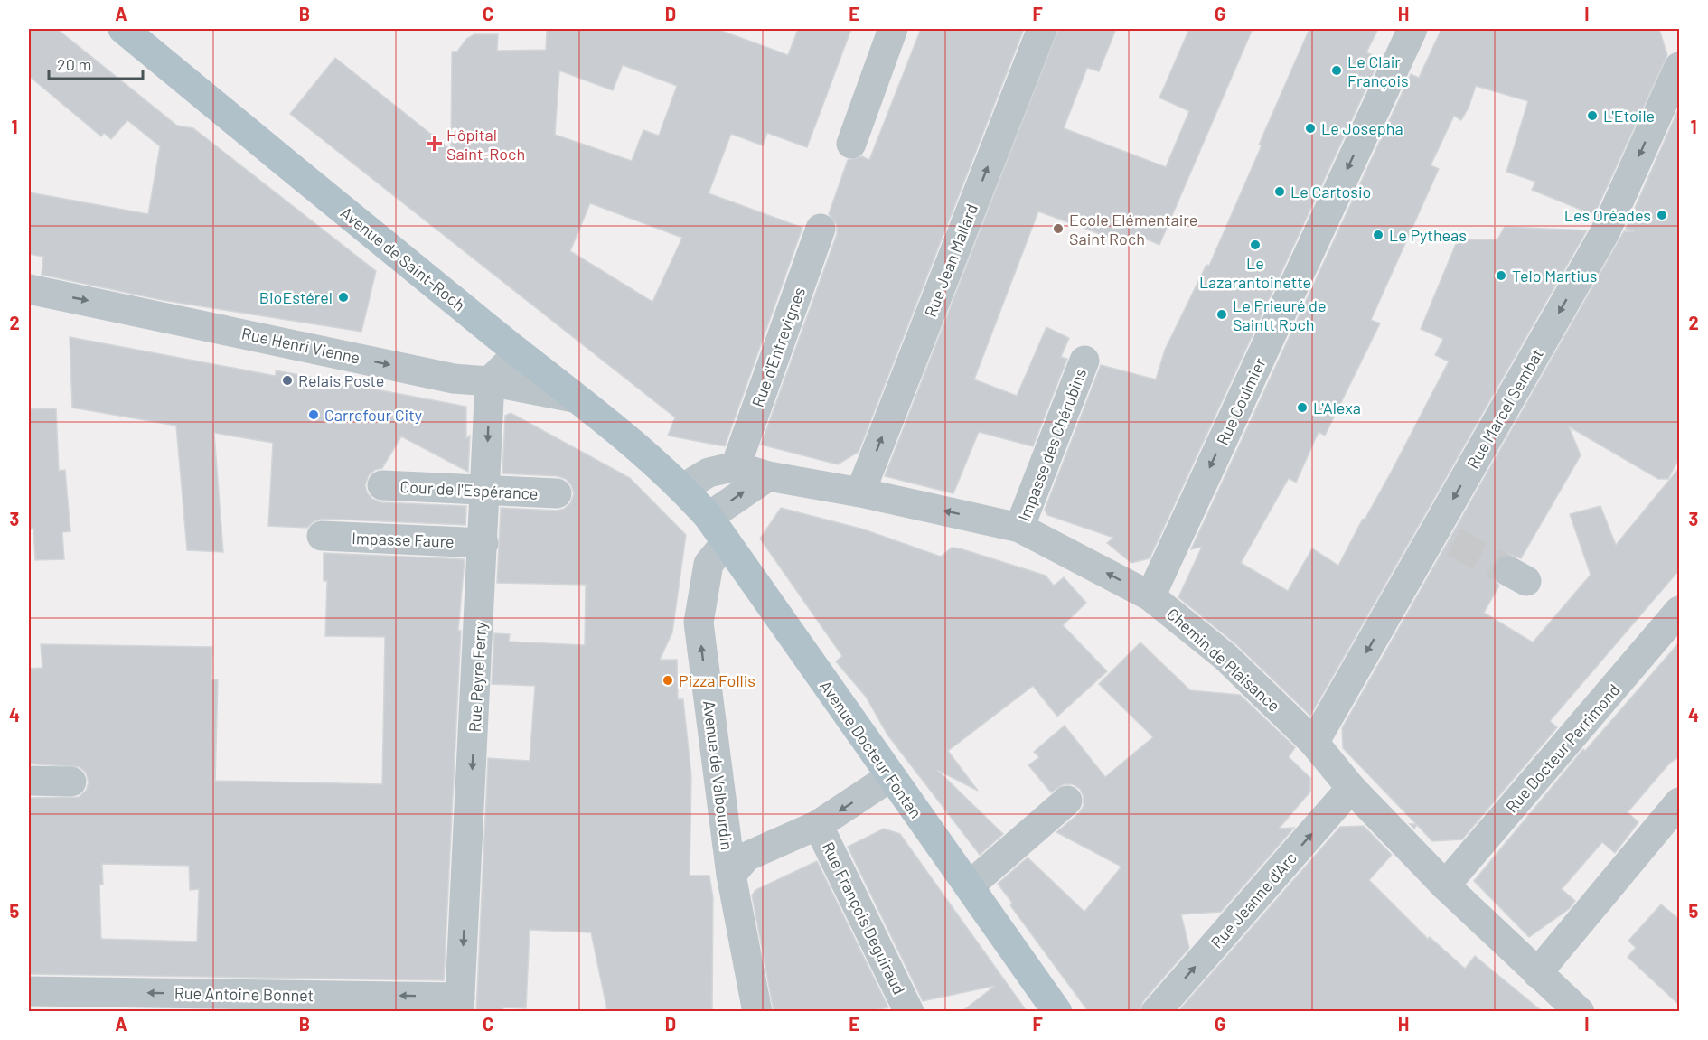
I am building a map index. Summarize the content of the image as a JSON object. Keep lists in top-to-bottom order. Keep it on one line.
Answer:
{"streets":{"main road":["Avenue de Saint-Roch","Avenue Docteur Fontan"],"street":["Rue Jean Mallard","Rue Henri Vienne","Rue d'Entrevignes","Rue Coulmier","Rue Marcel Sembat","Impasse des Chérubins","Cour de l'Espérance","Impasse Faure","Chemin de Plaisance","Rue Peyre Ferry","Rue Docteur Perrimond","Avenue de Valbourdin","Rue Jeanne d'Arc","Rue François Deguiraud","Rue Antoine Bonnet"]},"crossings":[["Avenue de Saint-Roch","Rue Henri Vienne"],["Avenue de Saint-Roch","Avenue Docteur Fontan"],["Rue Jean Mallard","Chemin de Plaisance"],["Rue Henri Vienne","Rue Peyre Ferry"],["Rue d'Entrevignes","Chemin de Plaisance"],["Rue Coulmier","Chemin de Plaisance"],["Rue Marcel Sembat","Chemin de Plaisance"],["Impasse des Chérubins","Chemin de Plaisance"],["Cour de l'Espérance","Rue Peyre Ferry"],["Impasse Faure","Rue Peyre Ferry"],["Chemin de Plaisance","Rue Docteur Perrimond"],["Chemin de Plaisance","Rue Jeanne d'Arc"],["Rue Peyre Ferry","Rue Antoine Bonnet"],["Avenue Docteur Fontan","Avenue de Valbourdin"]],"one_way":["Rue Jean Mallard","Rue Henri Vienne","Rue Coulmier","Rue Marcel Sembat","Rue Peyre Ferry","Avenue de Valbourdin","Rue Antoine Bonnet"],"places":{"other":["Le Clair François","L'Etoile","Le Josepha","Le Cartosio","Les Oréades","Ecole Elémentaire Saint Roch","Le Pytheas","Le Lazarantoinette","Telo Martius","BioEstérel","Le Prieuré de Saintt Roch","Relais Poste","L'Alexa","Carrefour City","Pizza Follis"],"health":["Hôpital Saint-Roch"]},"scale_bar":"20 m","grid":{"columns":["A","B","C","D","E","F","G","H","I"],"rows":["1","2","3","4","5"]}}
